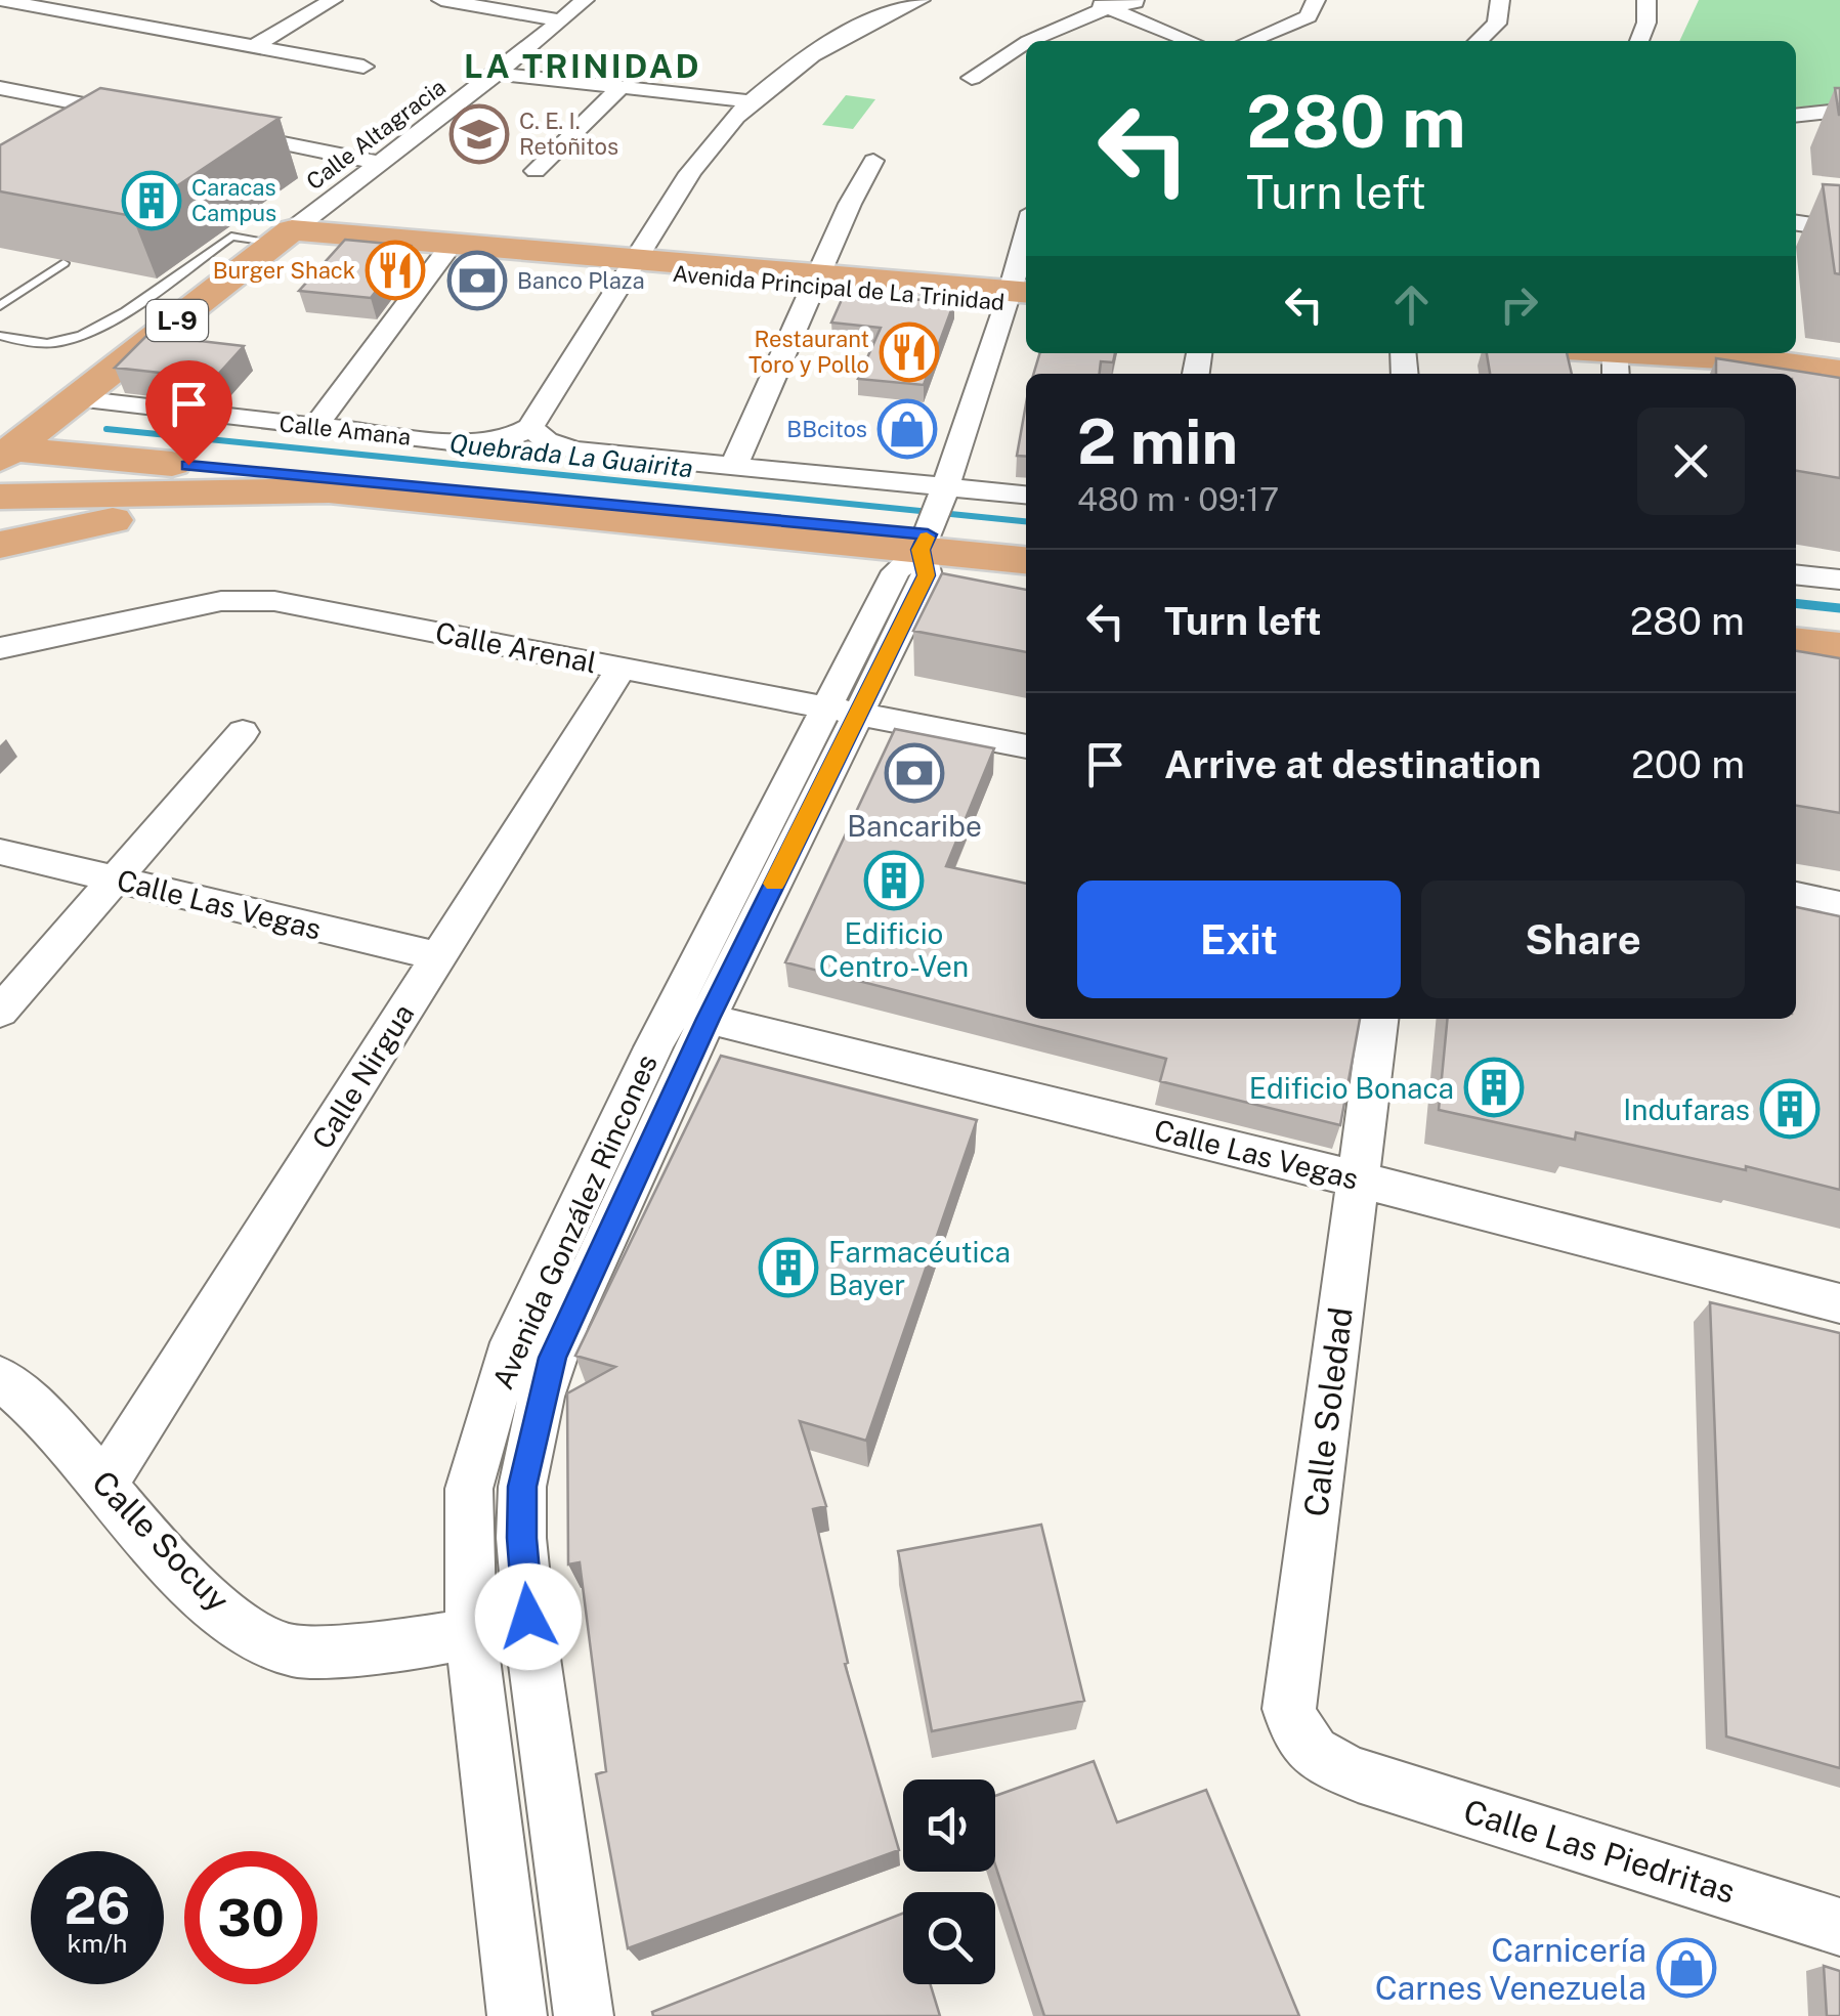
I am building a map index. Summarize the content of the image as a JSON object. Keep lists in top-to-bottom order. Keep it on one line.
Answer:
{"streets":{"main road":["Avenida Principal de La Trinidad","L-9"],"street":["Calle Altagracia","Calle Amana","Calle Arenal","Calle Las Vegas","Calle Nirgua","Avenida González Rincones","Calle Soledad","Calle Socuy","Calle Las Piedritas"]},"crossings":[["Calle Altagracia","Avenida Principal de La Trinidad"],["Calle Altagracia","L-9"],["Avenida Principal de La Trinidad","L-9"],["Avenida Principal de La Trinidad","Avenida González Rincones"],["Calle Arenal","Calle Nirgua"],["Calle Arenal","Avenida González Rincones"],["Calle Las Vegas","Calle Nirgua"],["Calle Las Vegas","Avenida González Rincones"],["Calle Las Vegas","Calle Soledad"],["Calle Nirgua","Calle Socuy"],["Avenida González Rincones","Calle Socuy"],["Calle Soledad","Calle Las Piedritas"]],"districts":["LA TRINIDAD"],"water":["Quebrada La Guairita"],"places":{"school or university":["C. E. I. Retoñitos"],"building":["Caracas Campus","Edificio Centro-Ven","Edificio Bonaca","Indufaras","Farmacéutica Bayer"],"restaurant":["Burger Shack","Restaurant Toro y Pollo"],"bank":["Banco Plaza","Bancaribe"],"shop":["BBcitos","Carnicería Carnes Venezuela"]},"page":{"turn":["280 m","Turn left"],"heading":["2 min","480 m · 09:17"],"list":[{"name":"Turn left","value":"280 m"},{"name":"Arrive at destination","value":"200 m"}],"buttons":["Exit","Share"],"speed":"26 km/h","limit":"30"}}
